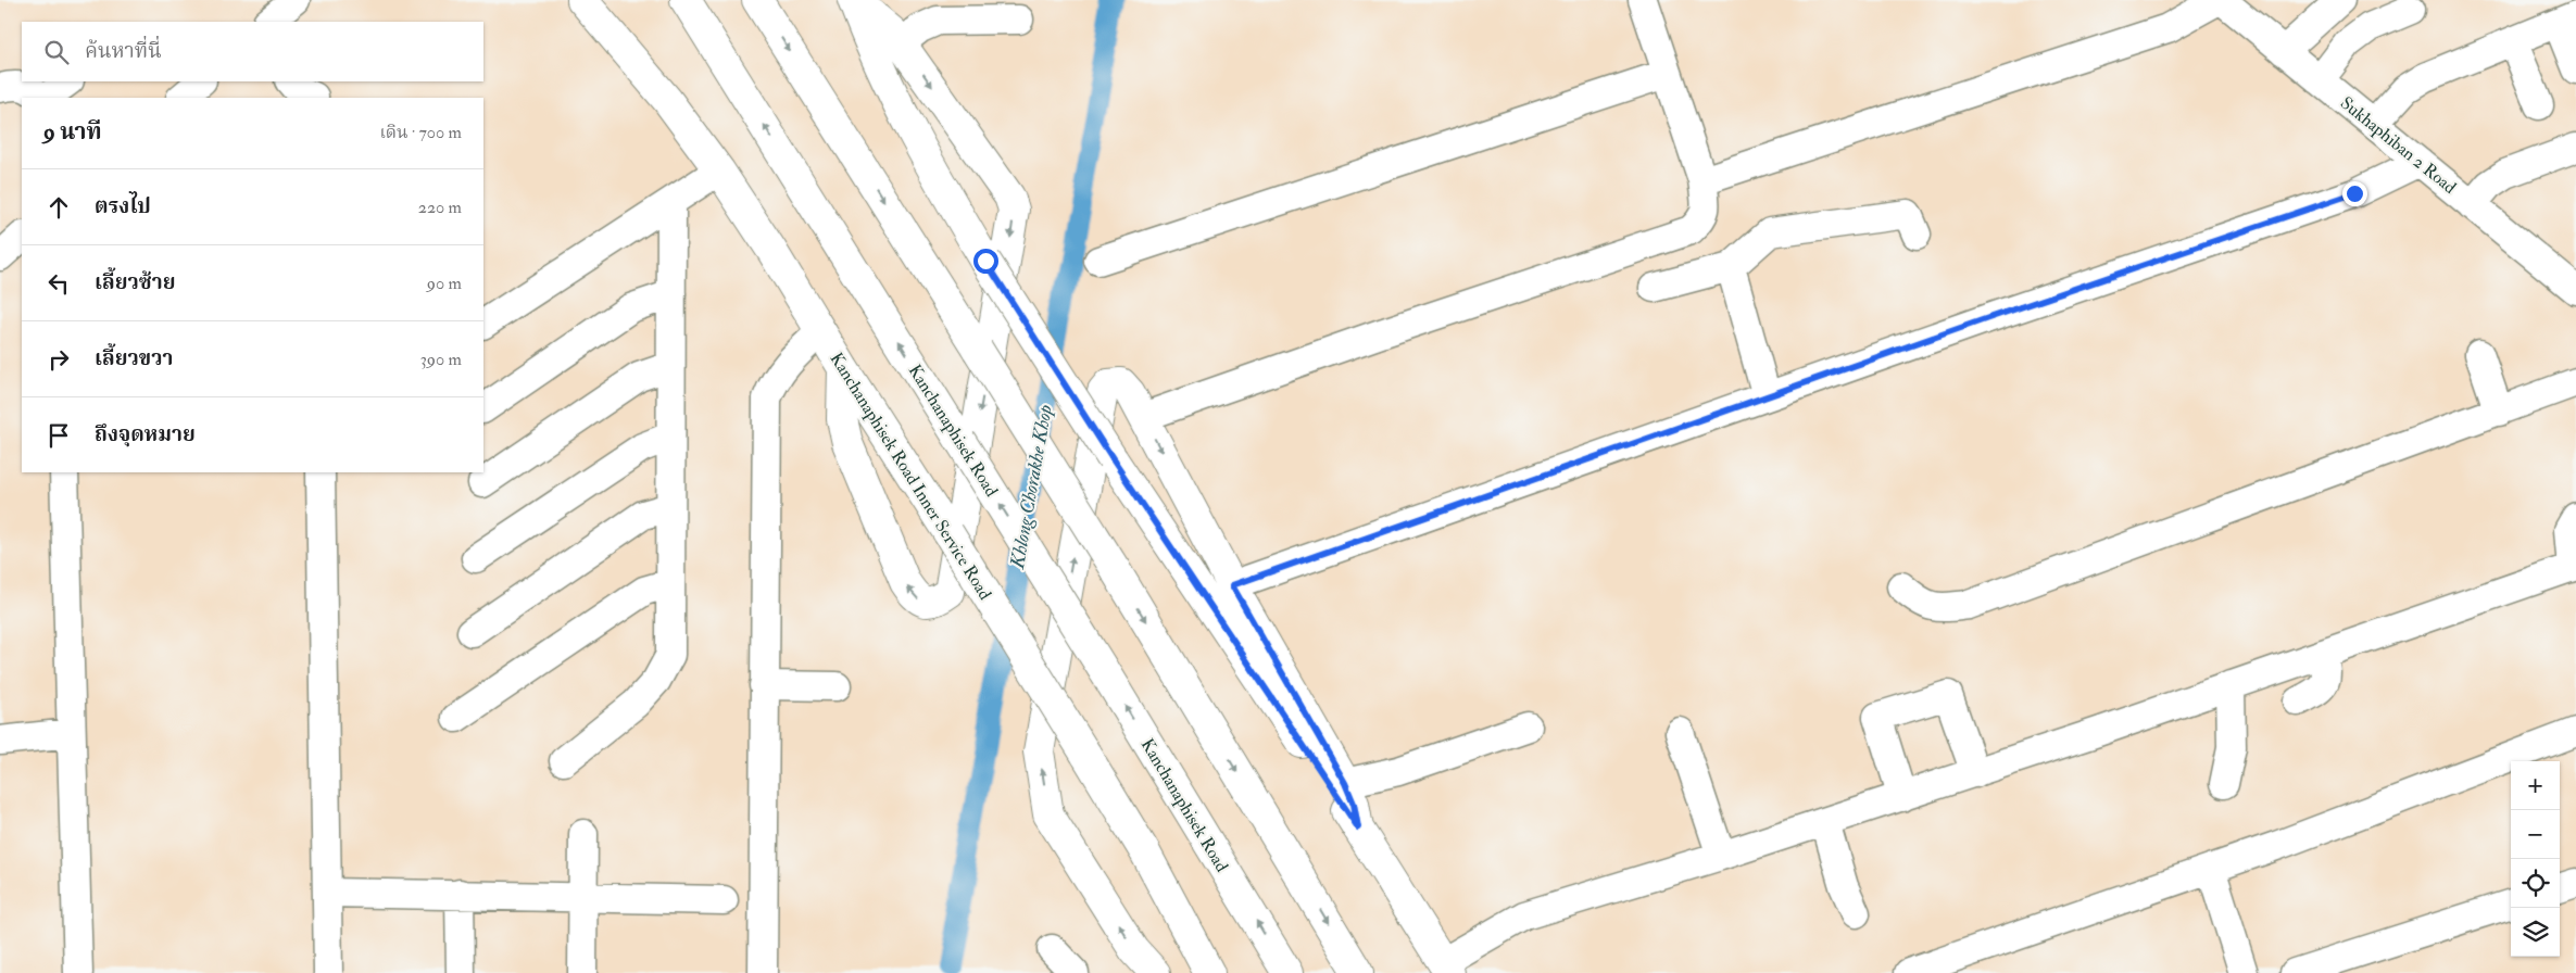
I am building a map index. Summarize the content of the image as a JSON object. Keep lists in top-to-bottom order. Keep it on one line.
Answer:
{"streets":{"main road":["Kanchanaphisek Road","Kanchanaphisek Road Inner Service Road"],"street":["Sukhaphiban 2 Road"]},"water":["Khlong Chorakhe Khop"],"page":{"search":"ค้นหาที่นี่","heading":["9 นาที","เดิน · 700 m"],"list":[["ตรงไป","220 m"],["เลี้ยวซ้าย","90 m"],["เลี้ยวขวา","390 m"],"ถึงจุดหมาย"],"map_buttons":["+","−"]}}
